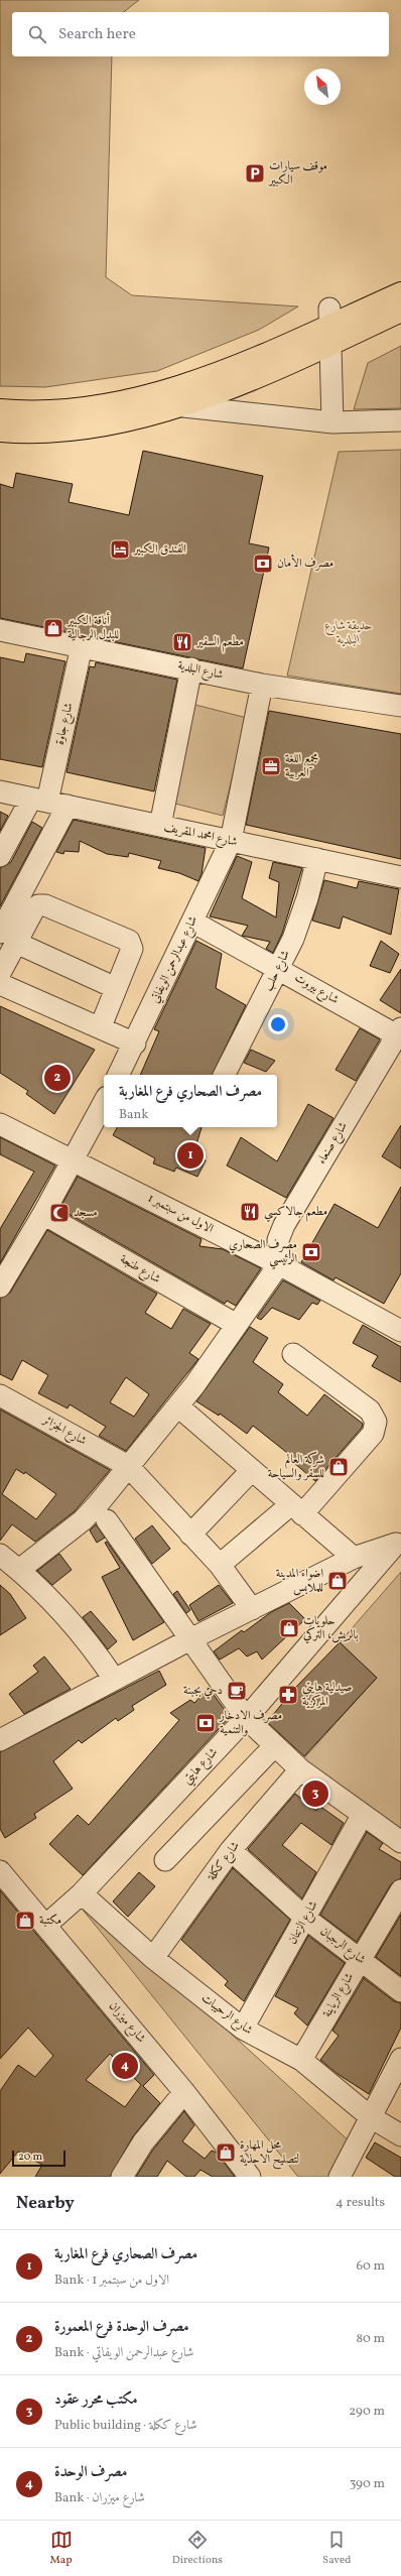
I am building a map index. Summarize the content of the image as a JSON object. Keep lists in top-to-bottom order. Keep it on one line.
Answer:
{"streets":{"street":["شارع البلدية","شارع جاوة","شارع امحمد المقريف","شارع عبدالرحمن الويفاتي","شارع حلب","شارع بيروت","شارع صنعاء","الاول من سبتمبر 1","شارع طنجة","شارع الجزائر","شارع هايتي","شارع ككلة","شارع الزنتان","شارع الرجبان","شارع الرياينة","شارع الرحيبات","شارع ميزران"]},"crossings":[["شارع البلدية","شارع جاوة"],["شارع البلدية","شارع عبدالرحمن الويفاتي"],["شارع جاوة","شارع امحمد المقريف"],["شارع امحمد المقريف","شارع عبدالرحمن الويفاتي"],["شارع امحمد المقريف","شارع حلب"],["شارع عبدالرحمن الويفاتي","شارع بيروت"],["شارع حلب","شارع بيروت"],["شارع بيروت","شارع صنعاء"],["شارع صنعاء","الاول من سبتمبر 1"],["شارع الجزائر","شارع هايتي"],["شارع هايتي","شارع الرحيبات"],["شارع هايتي","شارع ميزران"],["شارع ككلة","شارع الرجبان"],["شارع ككلة","شارع الرحيبات"],["شارع الزنتان","شارع الرجبان"],["شارع الزنتان","شارع الرحيبات"],["شارع الرجبان","شارع الرياينة"],["شارع الرياينة","شارع الرحيبات"]],"parks":["حديقة شارع البلدية"],"places":{"parking":["موقف سيارات الكبير"],"hotel":["الفندق الكبير"],"bank":["مصرف الأمان","مصرف الصحاري الرئيسي","مصرف الادخار والتنمية"],"shop":["أناقة الكبير للبدل الرجالية","شركة العالم للسفر والسياحة","اضواء المدينة للملابس","حلويات بالريش، التركي","مكتبة","محل المهارة لتصليح الاحذية"],"restaurant":["مطعم السفير","مطعم جالاكسي"],"office":["مجمع اللغة العربية"],"mosque":["مسجد"],"cafe":["دحي بجبنة"],"pharmacy":["صيدلية هايتي المركزية"]},"scale_bar":"20 m","north":"top left","page":{"search":"Search here","pins":["2","1","3","4"],"popup":["مصرف الصحاري فرع المغاربة","Bank"],"scale":"20 m","heading":["Nearby","4 results"],"list":[{"mark":"1","name":"مصرف الصحاري فرع المغاربة","note":"Bank · الاول من سبتمبر 1","value":"60 m"},{"mark":"2","name":"مصرف الوحدة فرع المعمورة","note":"Bank · شارع عبدالرحمن الويفاتي","value":"80 m"},{"mark":"3","name":"مكتب محرر عقود","note":"Public building · شارع ككلة","value":"290 m"},{"mark":"4","name":"مصرف الوحدة","note":"Bank · شارع ميزران","value":"390 m"}],"nav":["Map","Directions","Saved"]}}
